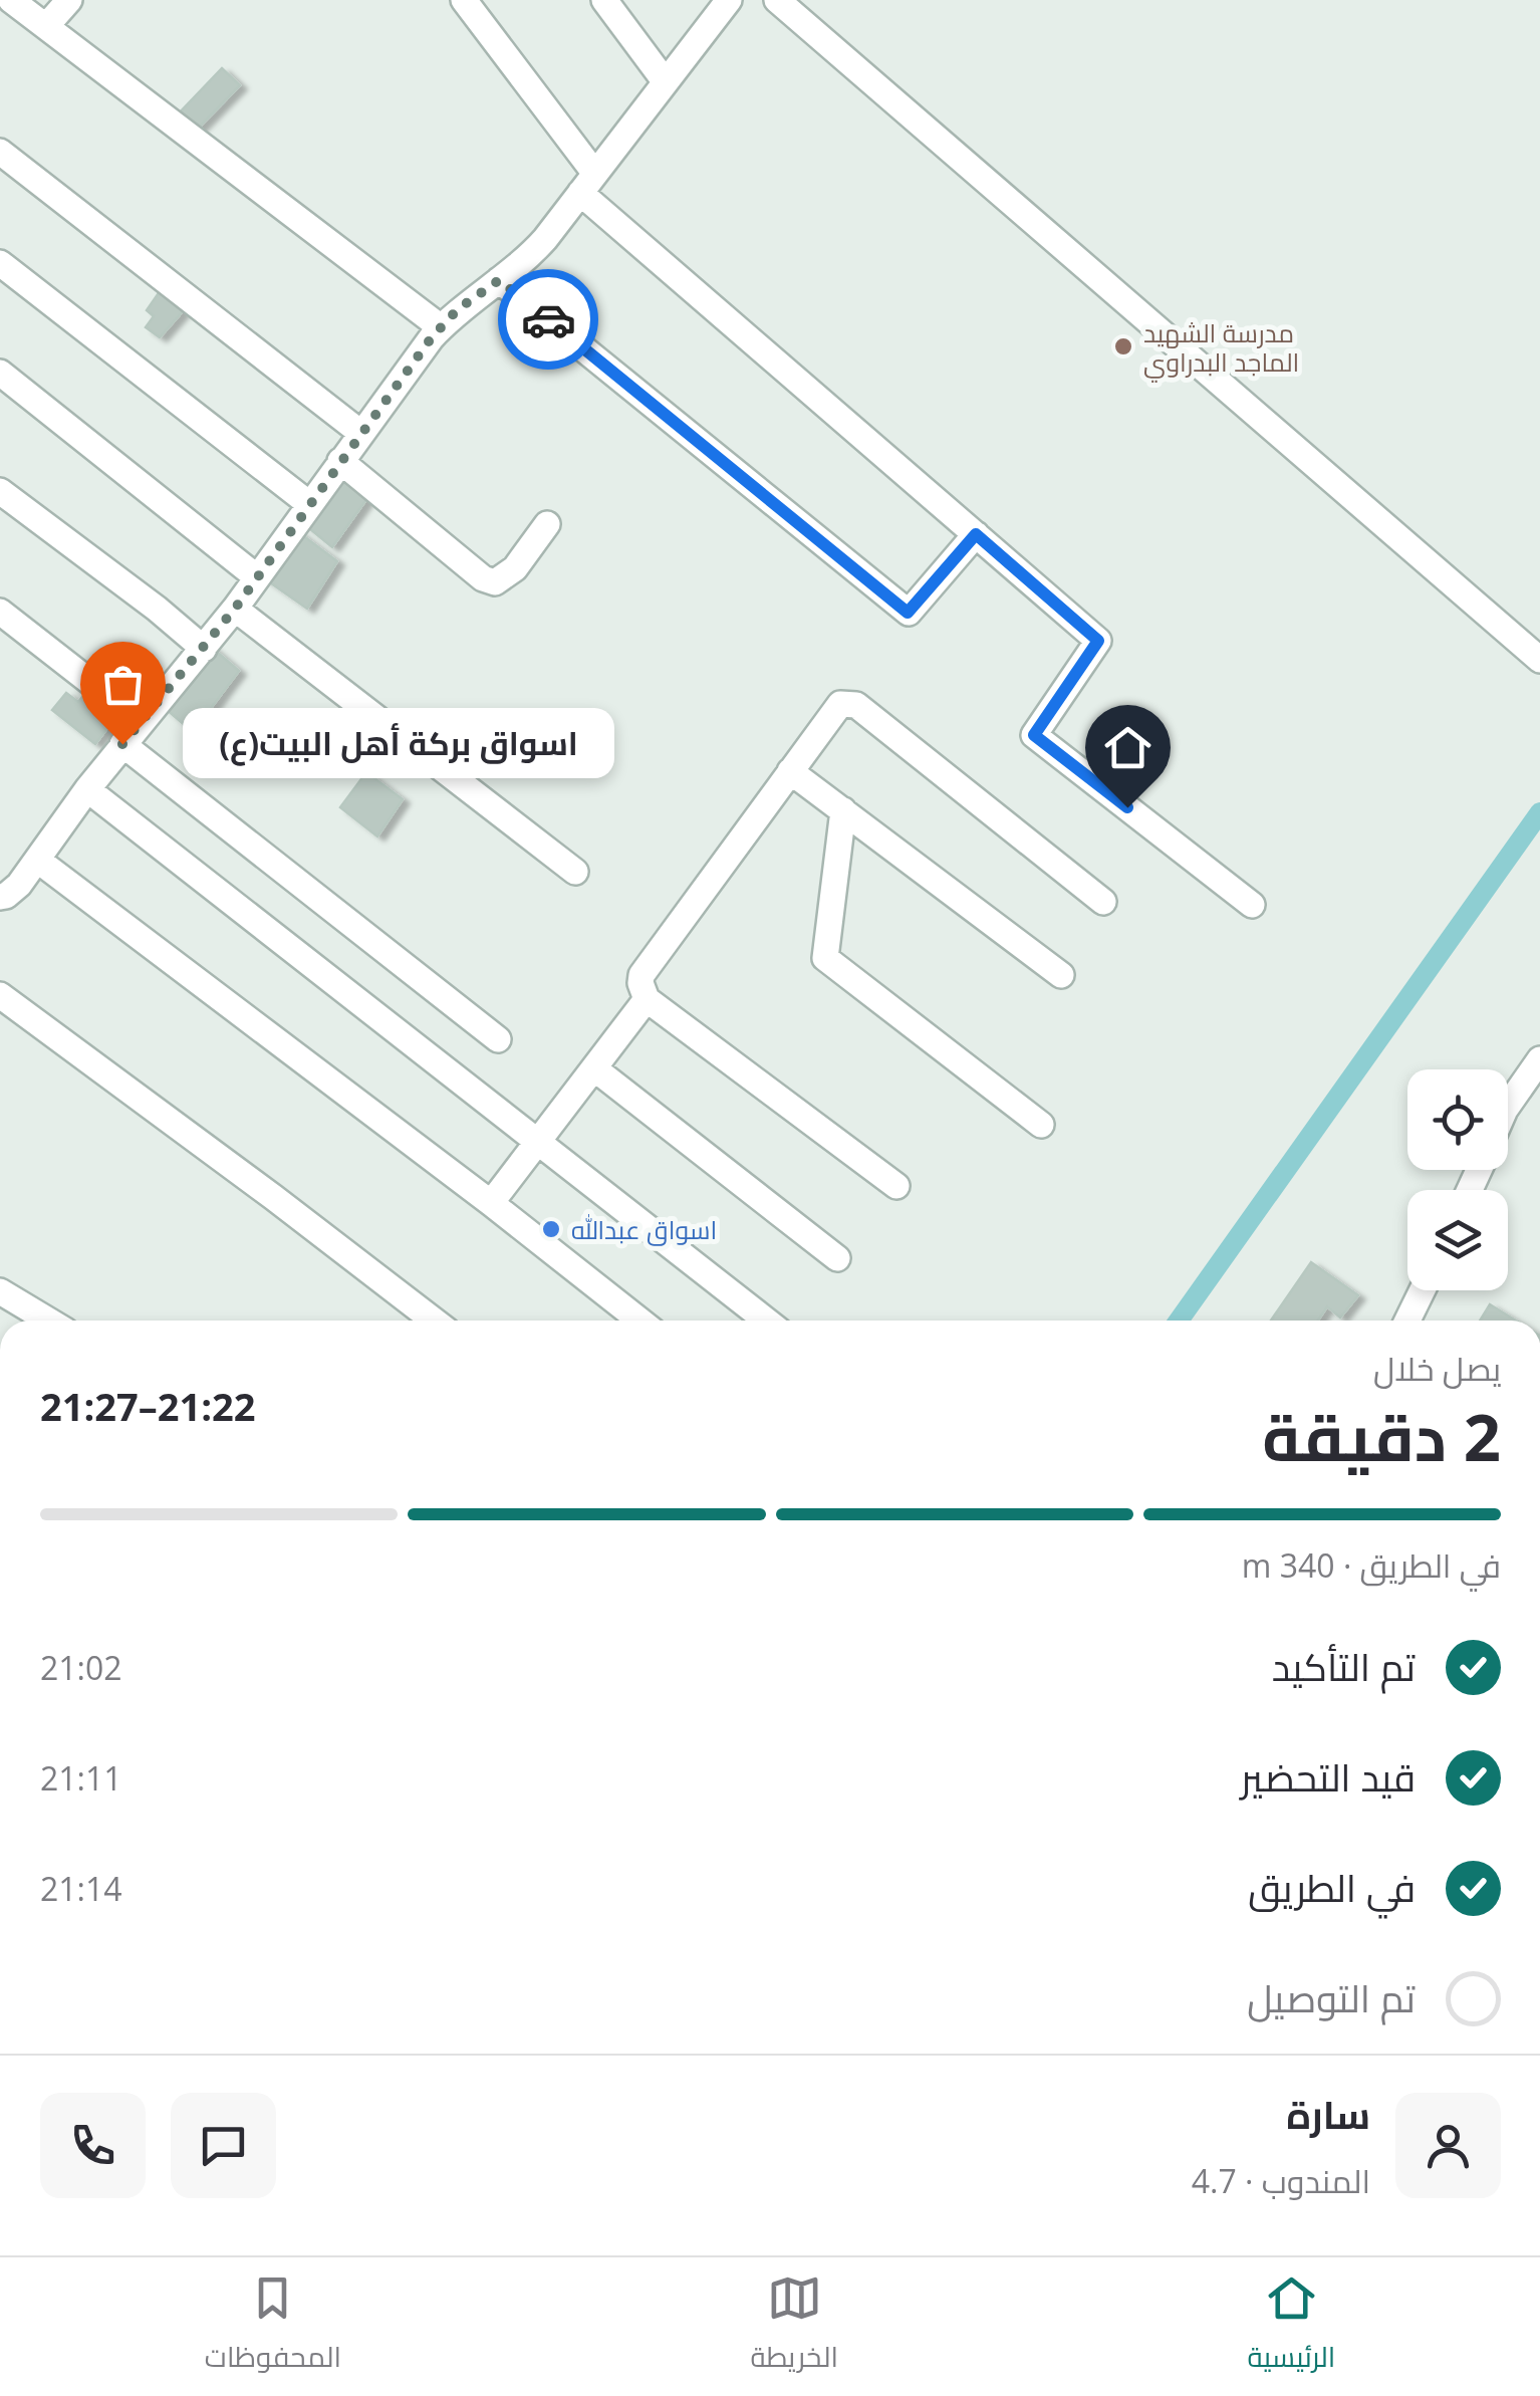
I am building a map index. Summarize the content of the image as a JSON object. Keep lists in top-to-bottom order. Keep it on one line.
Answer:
{"places":["مدرسة الشهيد الماجد البدراوي","اسواق بركة أهل البيت(ع)","اسواق عبدالله"],"page":{"bubble":"اسواق بركة أهل البيت(ع)","heading":["2 دقيقة","يصل خلال","21:22–21:27"],"panel":["سارة","المندوب · 4.7"],"bar":"في الطريق · 340 m","list":[["تم التأكيد","21:02"],["قيد التحضير","21:11"],["في الطريق","21:14"],"تم التوصيل"],"tabs":["الرئيسية","الخريطة","المحفوظات"]}}
